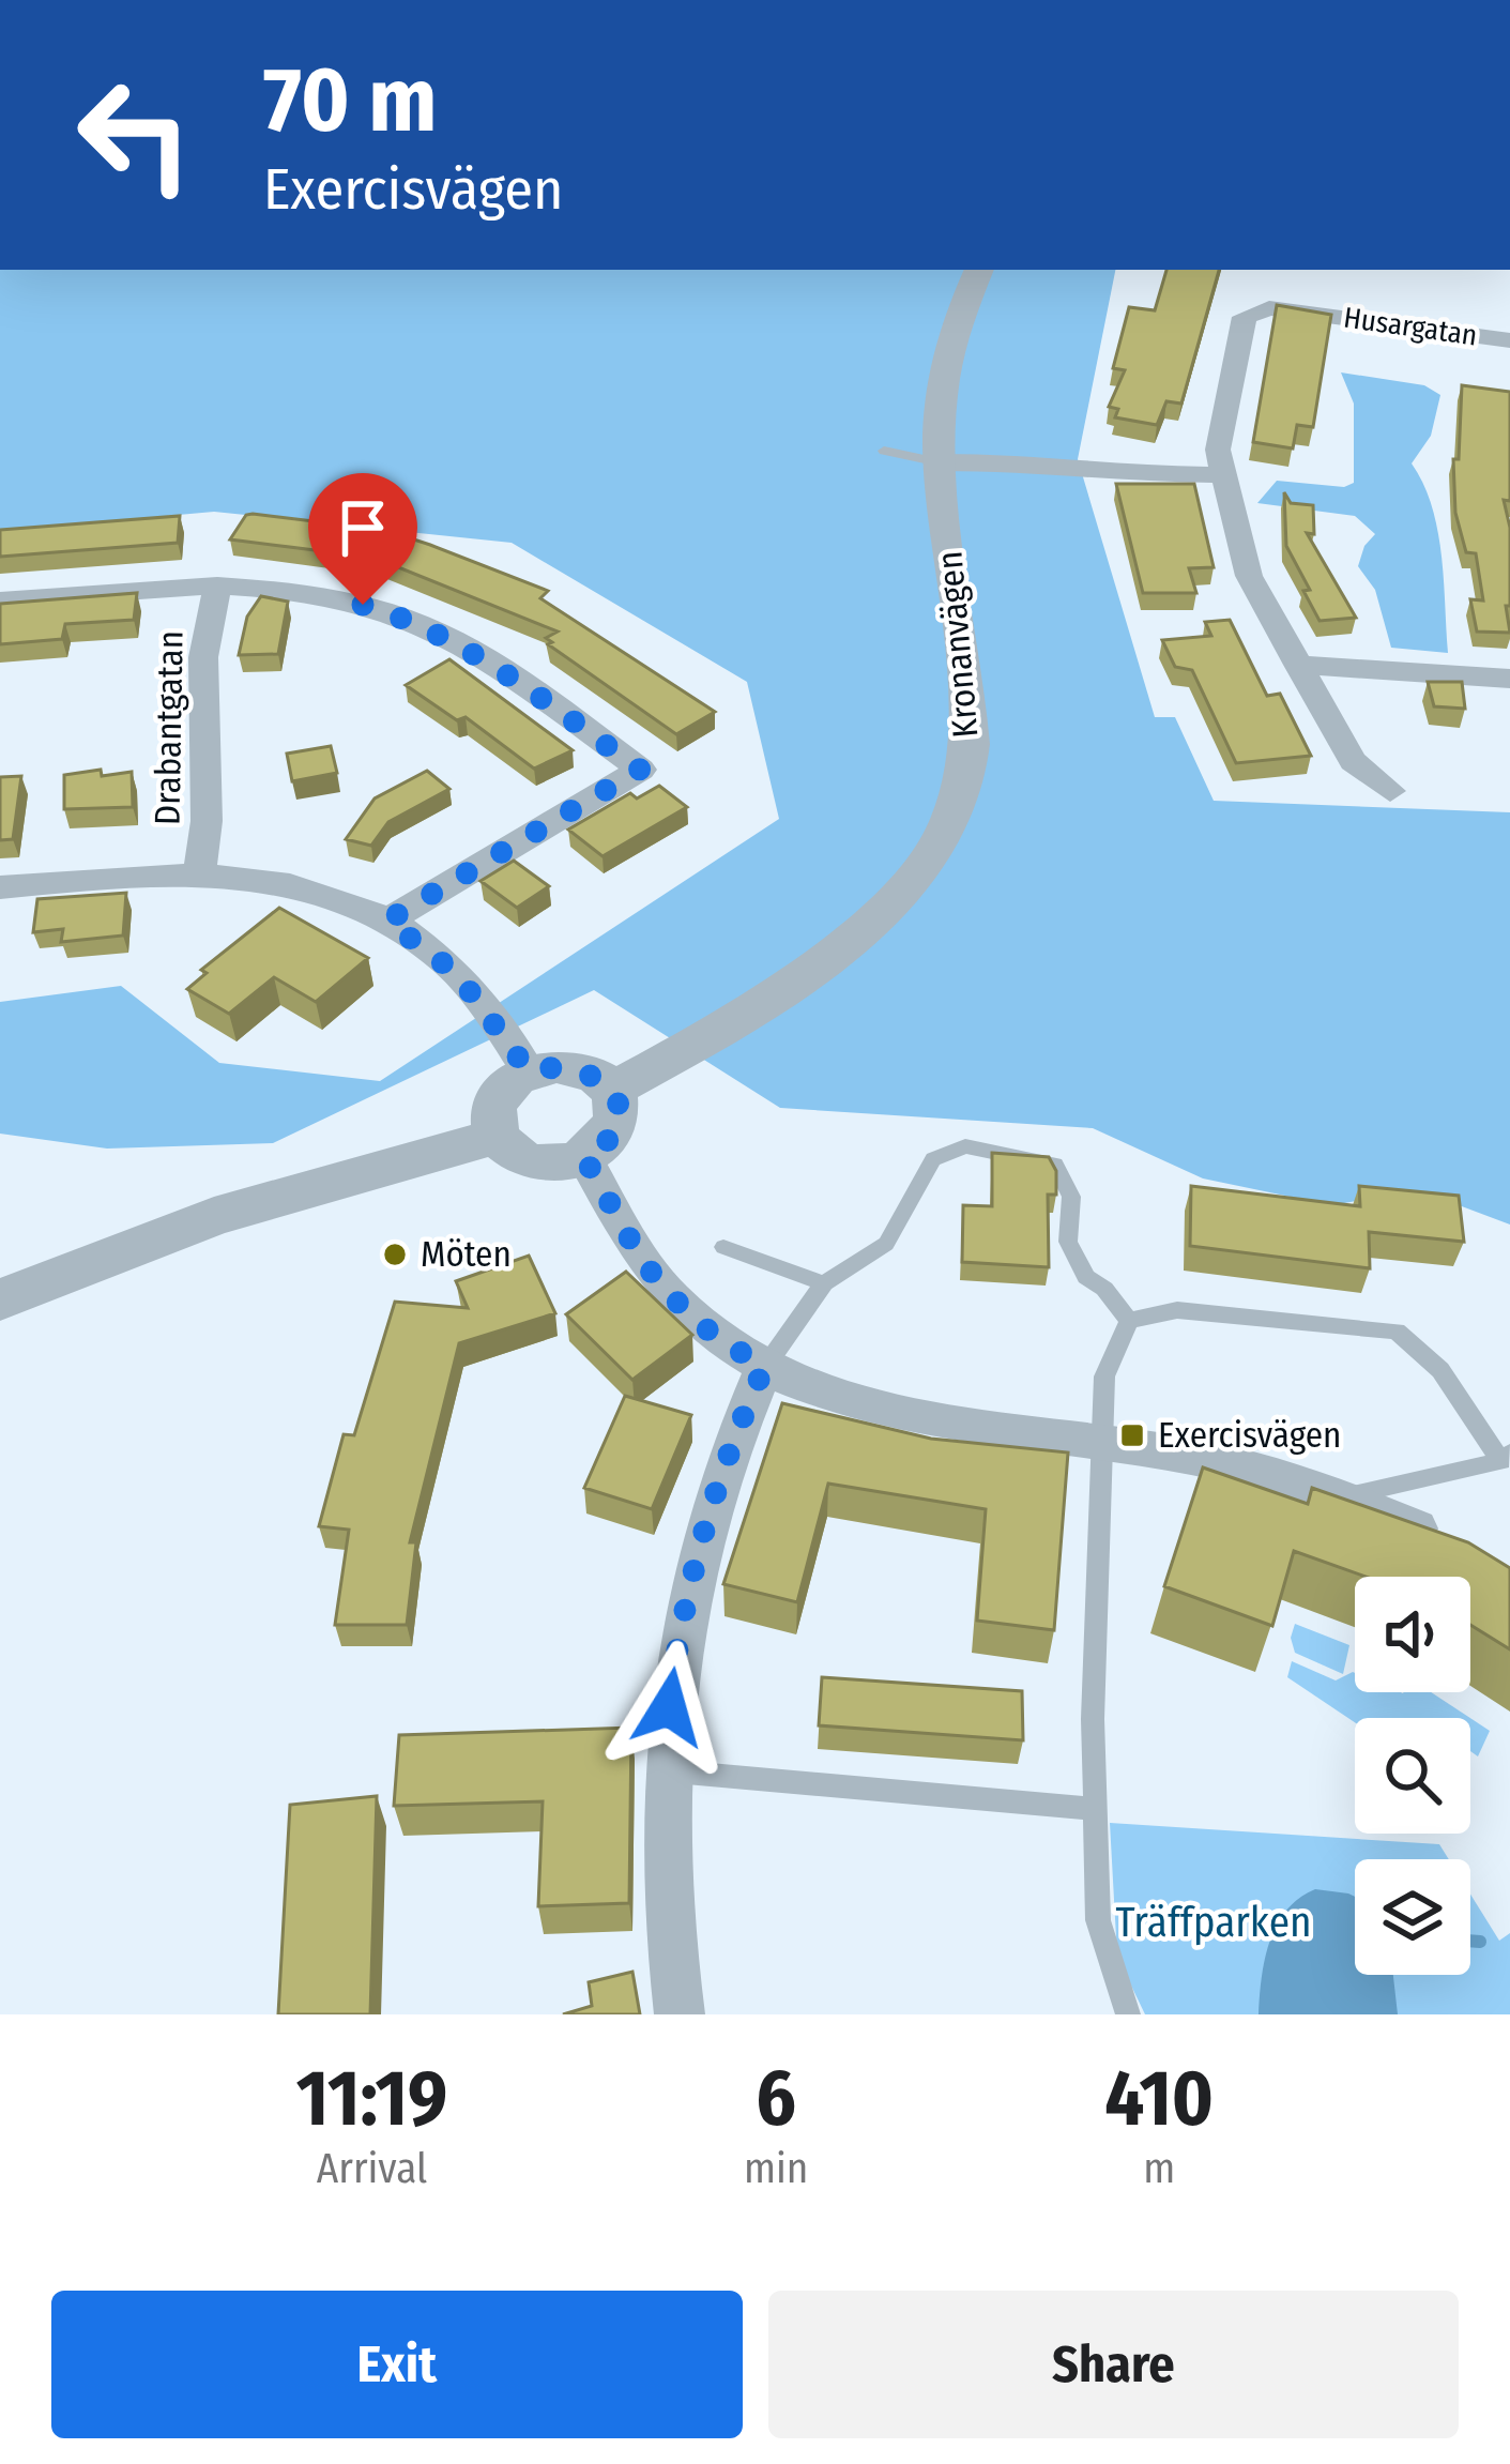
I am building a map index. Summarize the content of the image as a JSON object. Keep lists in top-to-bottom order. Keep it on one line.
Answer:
{"streets":{"street":["Husargatan","Kronanvägen","Drabantgatan"]},"parks":["Träffparken"],"places":{"other":["Möten"],"transit":["Exercisvägen"]},"page":{"turn":["70 m","Exercisvägen"],"eta":["11:19","Arrival","6","min","410","m"],"buttons":["Exit","Share"]}}
